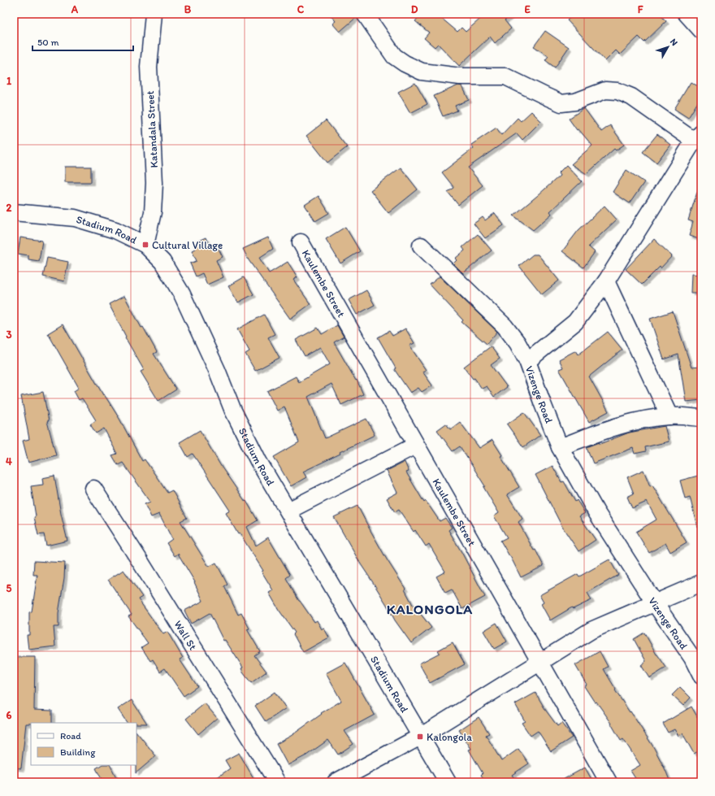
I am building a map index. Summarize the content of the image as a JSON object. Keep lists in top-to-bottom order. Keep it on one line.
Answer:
{"streets":{"street":["Katandala Street","Stadium Road","Kaulembe Street","Vizenge Road","Wall St"]},"crossings":[["Katandala Street","Stadium Road"]],"districts":["KALONGOLA"],"places":{"transit":["Cultural Village","Kalongola"]},"legend":["Road","Building"],"scale_bar":"50 m","north":"top right","grid":{"columns":["A","B","C","D","E","F"],"rows":["1","2","3","4","5","6"]}}
